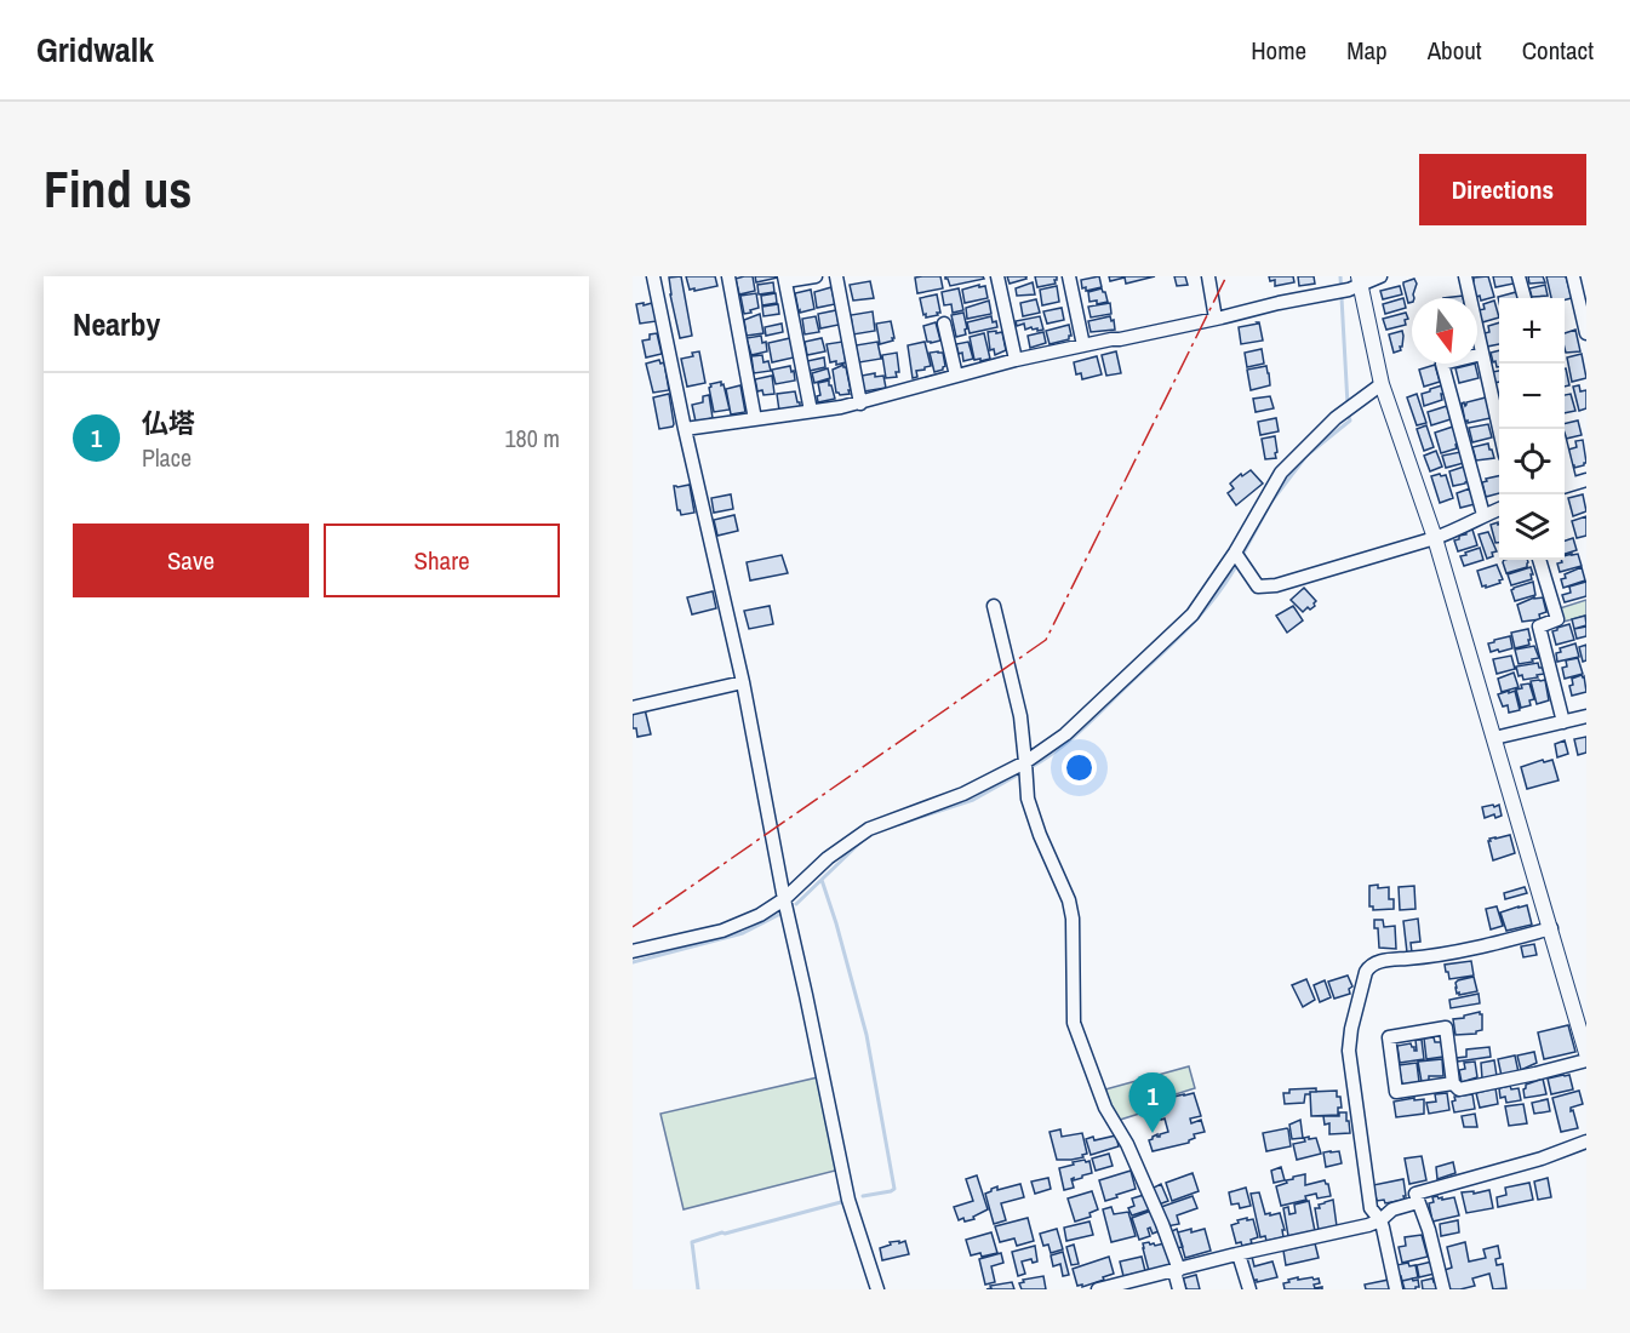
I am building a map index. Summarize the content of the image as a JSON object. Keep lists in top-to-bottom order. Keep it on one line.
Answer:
{"north":"bottom","page":{"header":"Gridwalk","nav":["Home","Map","About","Contact"],"buttons":["Directions",["Save","Share"]],"title":"Find us","heading":"Nearby","map_buttons":["+","−"],"list":[{"mark":"1","name":"仏塔","note":"Place","value":"180 m"}],"pins":"1"}}
